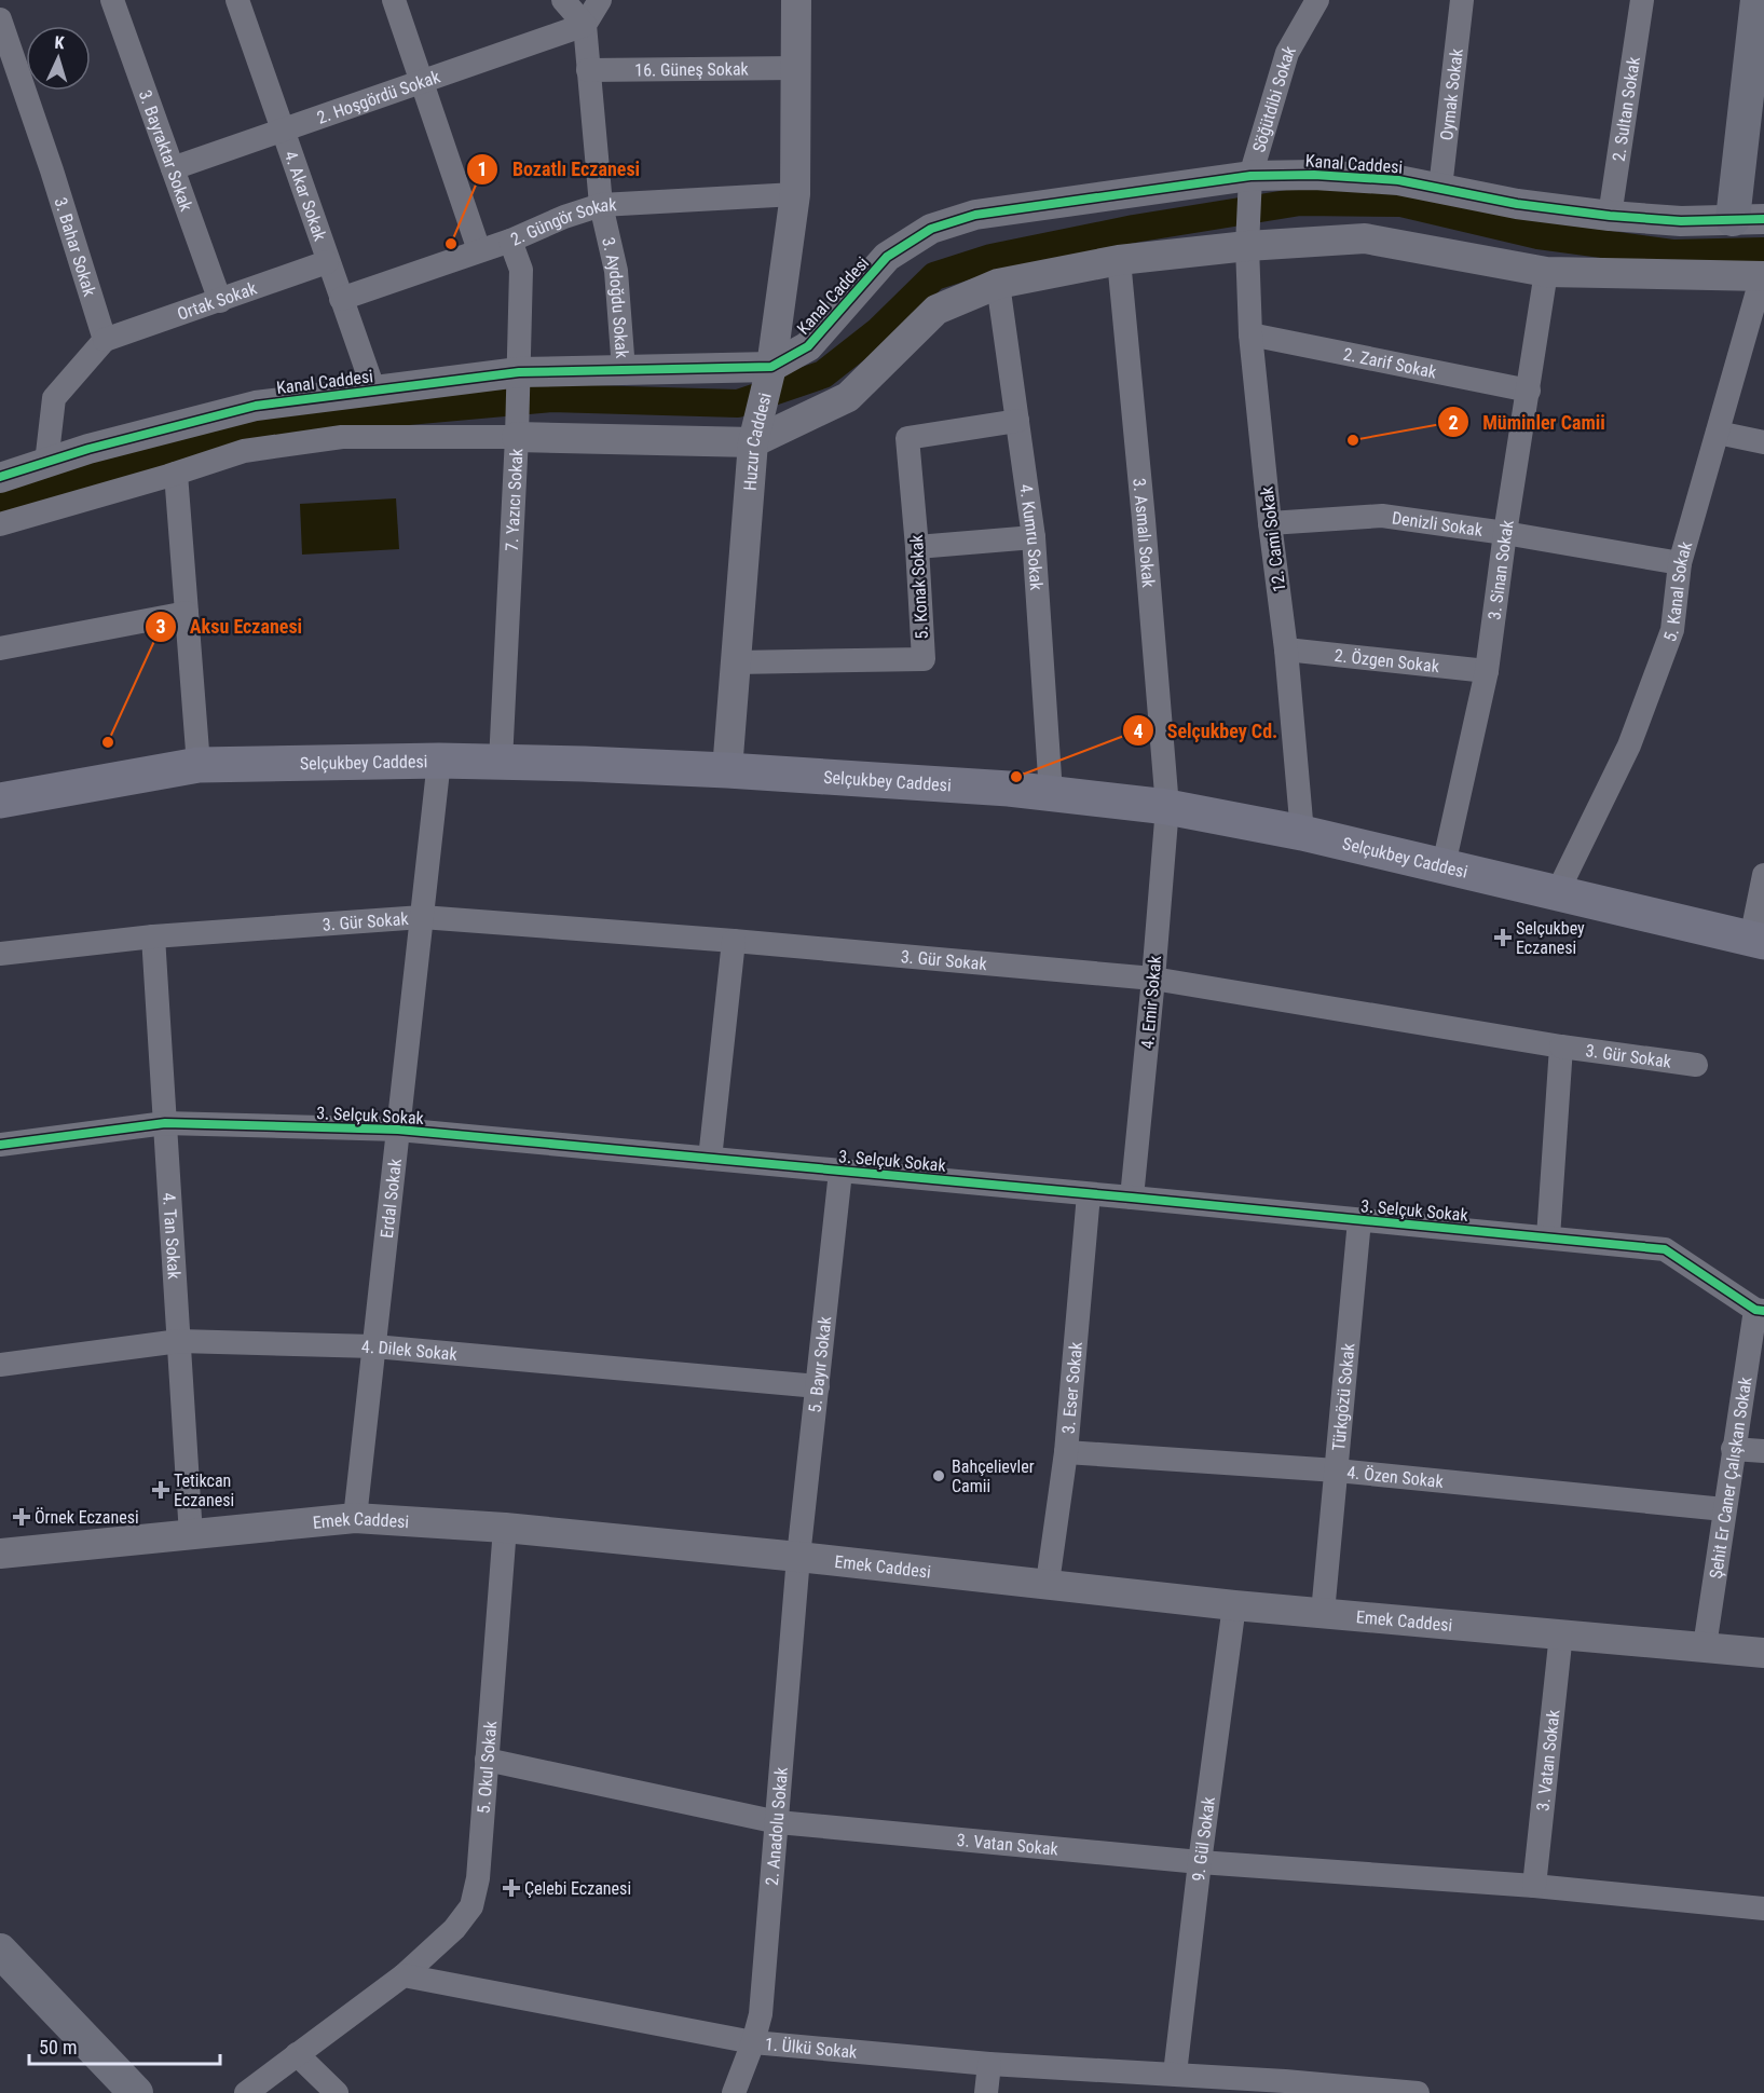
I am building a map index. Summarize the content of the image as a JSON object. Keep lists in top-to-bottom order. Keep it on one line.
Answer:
{"streets":{"main road":["Selçukbey Caddesi"],"street":["16. Güneş Sokak","Oymak Sokak","2. Hoşgördü Sokak","Söğütdibi Sokak","2. Sultan Sokak","3. Bayraktar Sokak","Kanal Caddesi","4. Akar Sokak","2. Güngör Sokak","3. Bahar Sokak","3. Aydoğdu Sokak","Ortak Sokak","2. Zarif Sokak","Huzur Caddesi","7. Yazıcı Sokak","Denizli Sokak","3. Asmalı Sokak","4. Kumru Sokak","12. Cami Sokak","3. Sinan Sokak","5. Konak Sokak","5. Kanal Sokak","2. Özgen Sokak","3. Gür Sokak","4. Emir Sokak","3. Selçuk Sokak","Erdal Sokak","4. Tan Sokak","4. Dilek Sokak","5. Bayır Sokak","3. Eser Sokak","Türkgözü Sokak","4. Özen Sokak","Şehit Er Caner Çalışkan Sokak","Emek Caddesi","3. Vatan Sokak","5. Okul Sokak","2. Anadolu Sokak","9. Gül Sokak","1. Ülkü Sokak"]},"crossings":[["16. Güneş Sokak","3. Aydoğdu Sokak"],["16. Güneş Sokak","Huzur Caddesi"],["Oymak Sokak","Kanal Caddesi"],["2. Hoşgördü Sokak","3. Bayraktar Sokak"],["2. Hoşgördü Sokak","4. Akar Sokak"],["2. Hoşgördü Sokak","3. Aydoğdu Sokak"],["Söğütdibi Sokak","Kanal Caddesi"],["Söğütdibi Sokak","12. Cami Sokak"],["2. Sultan Sokak","Kanal Caddesi"],["3. Bayraktar Sokak","Ortak Sokak"],["Kanal Caddesi","4. Akar Sokak"],["Kanal Caddesi","3. Aydoğdu Sokak"],["Kanal Caddesi","Huzur Caddesi"],["Kanal Caddesi","7. Yazıcı Sokak"],["4. Akar Sokak","2. Güngör Sokak"],["4. Akar Sokak","Ortak Sokak"],["2. Güngör Sokak","3. Aydoğdu Sokak"],["2. Güngör Sokak","Huzur Caddesi"],["2. Güngör Sokak","7. Yazıcı Sokak"],["3. Bahar Sokak","Ortak Sokak"],["2. Zarif Sokak","12. Cami Sokak"],["2. Zarif Sokak","3. Sinan Sokak"],["Huzur Caddesi","5. Konak Sokak"],["Huzur Caddesi","Selçukbey Caddesi"],["7. Yazıcı Sokak","Selçukbey Caddesi"],["Denizli Sokak","12. Cami Sokak"],["Denizli Sokak","3. Sinan Sokak"],["Denizli Sokak","5. Kanal Sokak"],["3. Asmalı Sokak","Selçukbey Caddesi"],["3. Asmalı Sokak","4. Emir Sokak"],["4. Kumru Sokak","5. Konak Sokak"],["4. Kumru Sokak","Selçukbey Caddesi"],["12. Cami Sokak","2. Özgen Sokak"],["12. Cami Sokak","Selçukbey Caddesi"],["3. Sinan Sokak","2. Özgen Sokak"],["3. Sinan Sokak","Selçukbey Caddesi"],["5. Kanal Sokak","Selçukbey Caddesi"],["Selçukbey Caddesi","4. Emir Sokak"],["Selçukbey Caddesi","Erdal Sokak"],["3. Gür Sokak","4. Emir Sokak"],["3. Gür Sokak","Erdal Sokak"],["3. Gür Sokak","4. Tan Sokak"],["4. Emir Sokak","3. Selçuk Sokak"],["3. Selçuk Sokak","Erdal Sokak"],["3. Selçuk Sokak","4. Tan Sokak"],["3. Selçuk Sokak","5. Bayır Sokak"],["3. Selçuk Sokak","3. Eser Sokak"],["3. Selçuk Sokak","Türkgözü Sokak"],["3. Selçuk Sokak","Şehit Er Caner Çalışkan Sokak"],["Erdal Sokak","4. Dilek Sokak"],["Erdal Sokak","Emek Caddesi"],["4. Tan Sokak","4. Dilek Sokak"],["4. Tan Sokak","Emek Caddesi"],["4. Dilek Sokak","5. Bayır Sokak"],["5. Bayır Sokak","Emek Caddesi"],["5. Bayır Sokak","2. Anadolu Sokak"],["3. Eser Sokak","4. Özen Sokak"],["3. Eser Sokak","Emek Caddesi"],["Türkgözü Sokak","4. Özen Sokak"],["Türkgözü Sokak","Emek Caddesi"],["4. Özen Sokak","Şehit Er Caner Çalışkan Sokak"],["Şehit Er Caner Çalışkan Sokak","Emek Caddesi"],["Emek Caddesi","3. Vatan Sokak"],["Emek Caddesi","5. Okul Sokak"],["Emek Caddesi","2. Anadolu Sokak"],["Emek Caddesi","9. Gül Sokak"],["3. Vatan Sokak","5. Okul Sokak"],["3. Vatan Sokak","2. Anadolu Sokak"],["3. Vatan Sokak","9. Gül Sokak"],["5. Okul Sokak","1. Ülkü Sokak"],["2. Anadolu Sokak","1. Ülkü Sokak"],["9. Gül Sokak","1. Ülkü Sokak"]],"places":{"other":["Bozatlı Eczanesi","Müminler Camii","Aksu Eczanesi","Selçukbey Cd.","Bahçelievler Camii"],"health":["Selçukbey Eczanesi","Tetikcan Eczanesi","Örnek Eczanesi","Çelebi Eczanesi"]},"scale_bar":"50 m","north":"top"}
